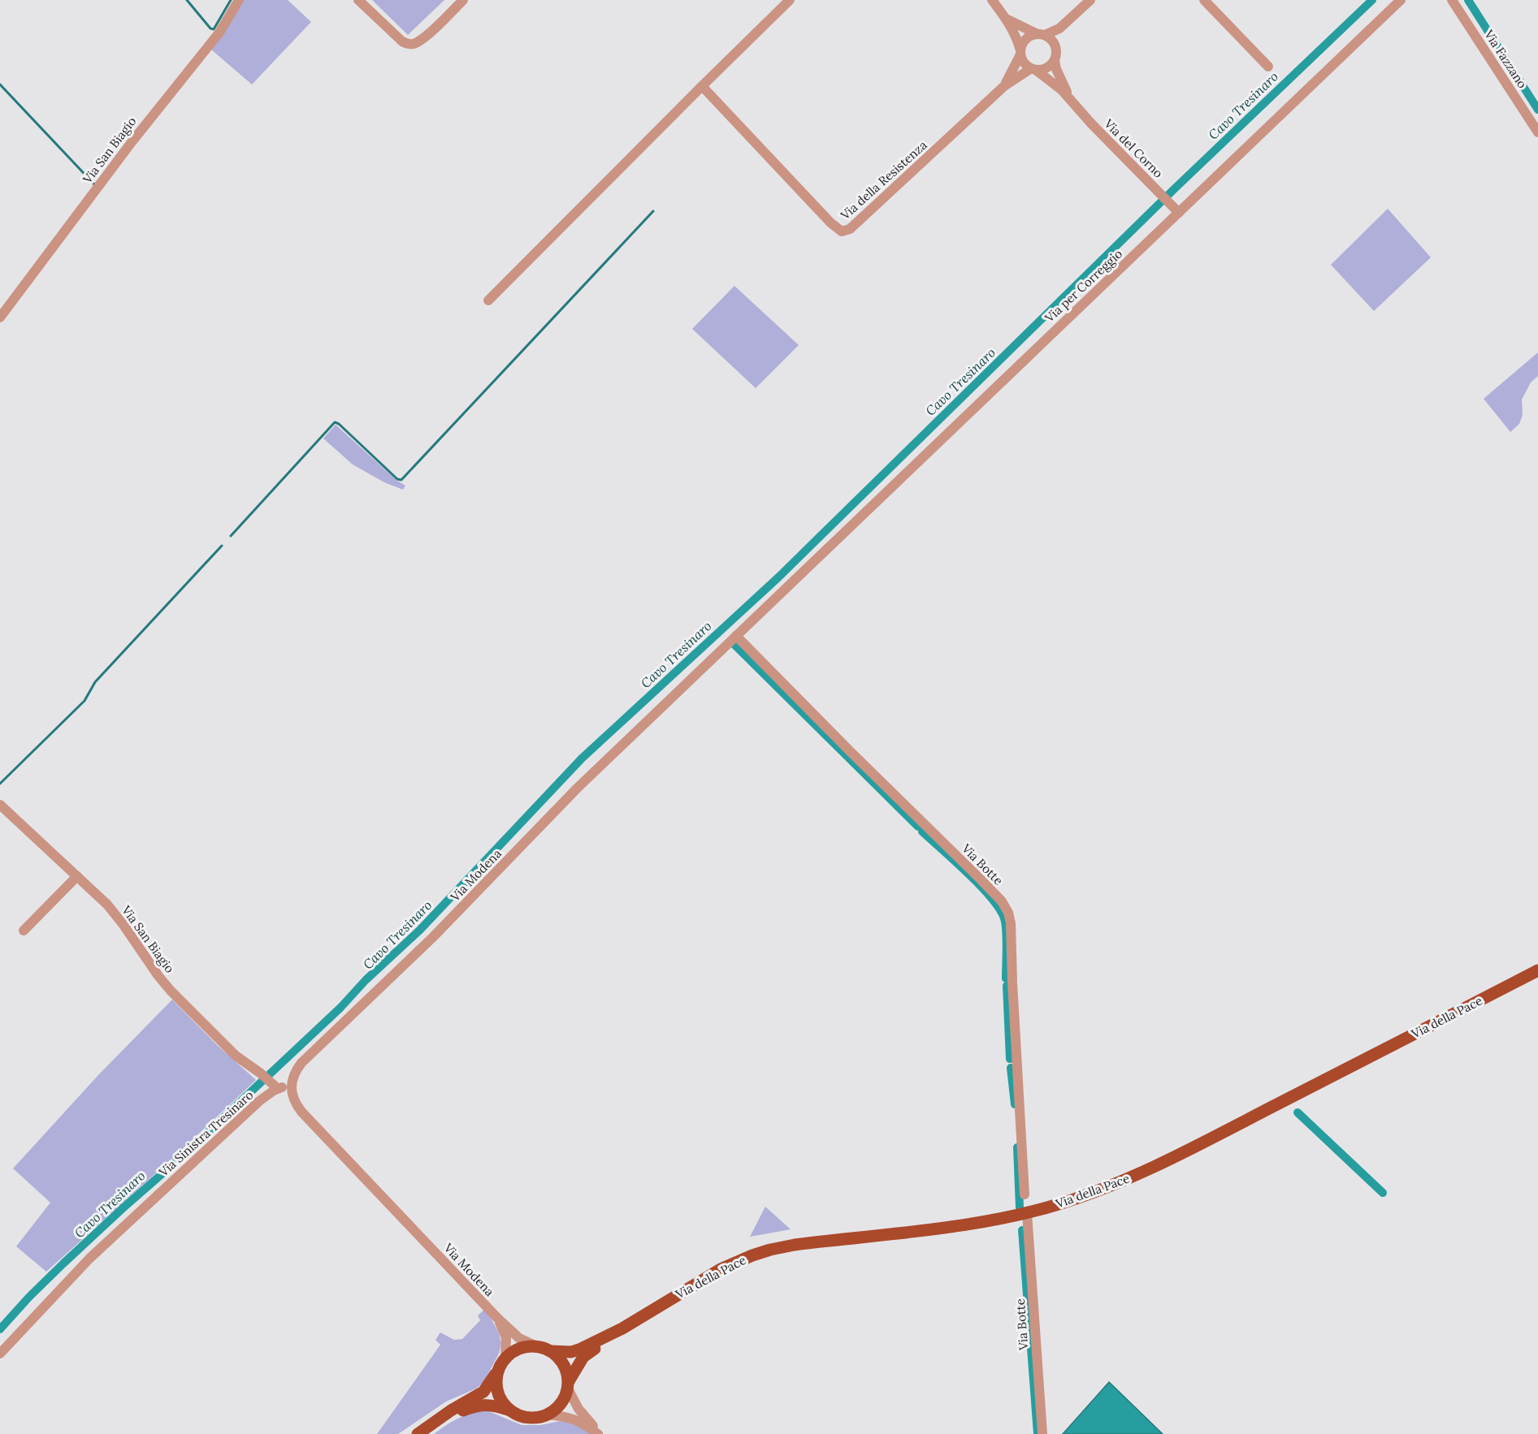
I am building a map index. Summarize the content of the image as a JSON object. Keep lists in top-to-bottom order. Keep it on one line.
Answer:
{"streets":{"main road":["Via della Pace"],"street":["Via Fazzano","Via del Corno","Via San Biagio","Via della Resistenza","Via per Correggio","Via Botte","Via Modena","Via Sinistra Tresinaro"]},"crossings":[["Via del Corno","Via della Resistenza"],["Via del Corno","Via per Correggio"],["Via San Biagio","Via Sinistra Tresinaro"],["Via per Correggio","Via Modena"],["Via Botte","Via Modena"],["Via Botte","Via della Pace"],["Via Modena","Via Sinistra Tresinaro"]],"water":["Cavo Tresinaro"]}
